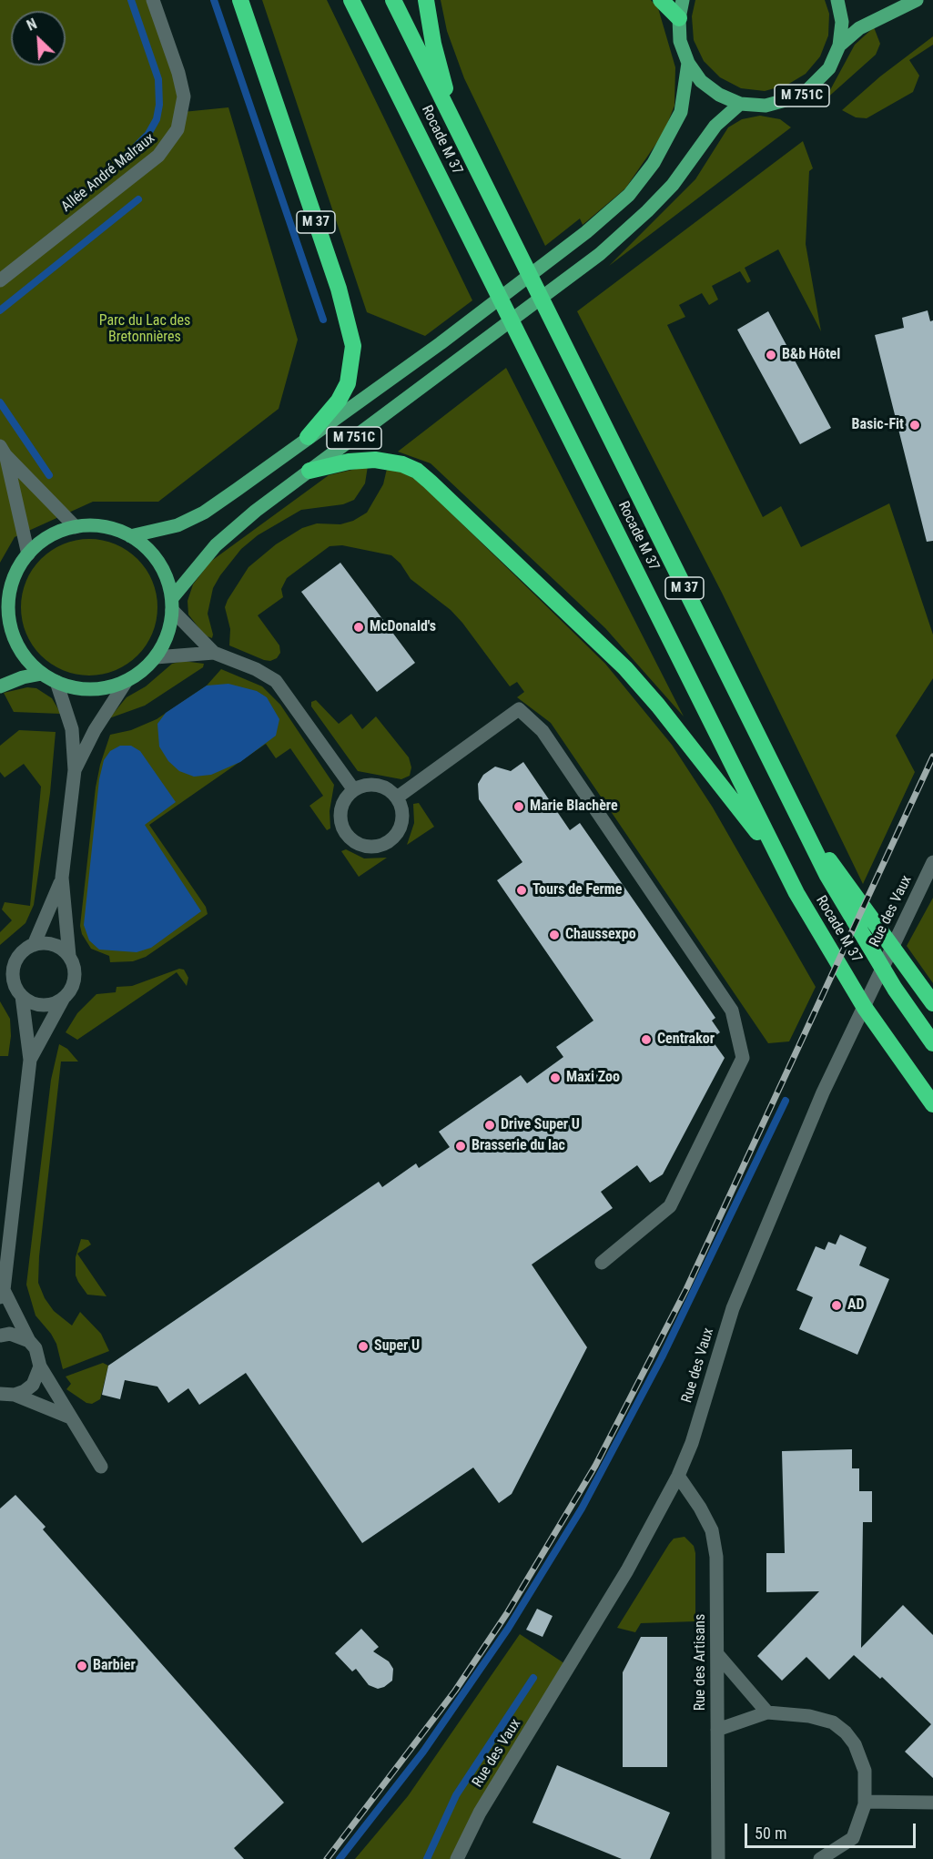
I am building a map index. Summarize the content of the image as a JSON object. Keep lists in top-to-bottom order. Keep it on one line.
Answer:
{"streets":{"highway":["Rocade M 37","M 37"],"main road":["M 751C"],"street":["Allée André Malraux","Rue des Vaux","Rue des Artisans"]},"crossings":[["M 751C","M 37"],["Rocade M 37","M 37"],["Rue des Vaux","Rue des Artisans"]],"parks":["Parc du Lac des Bretonnières"],"places":["B&b Hôtel","Basic-Fit","McDonald's","Marie Blachère","Tours de Ferme","Chaussexpo","Centrakor","Maxi Zoo","Drive Super U","Brasserie du lac","AD","Super U","Barbier"],"scale_bar":"50 m","north":"top left"}
